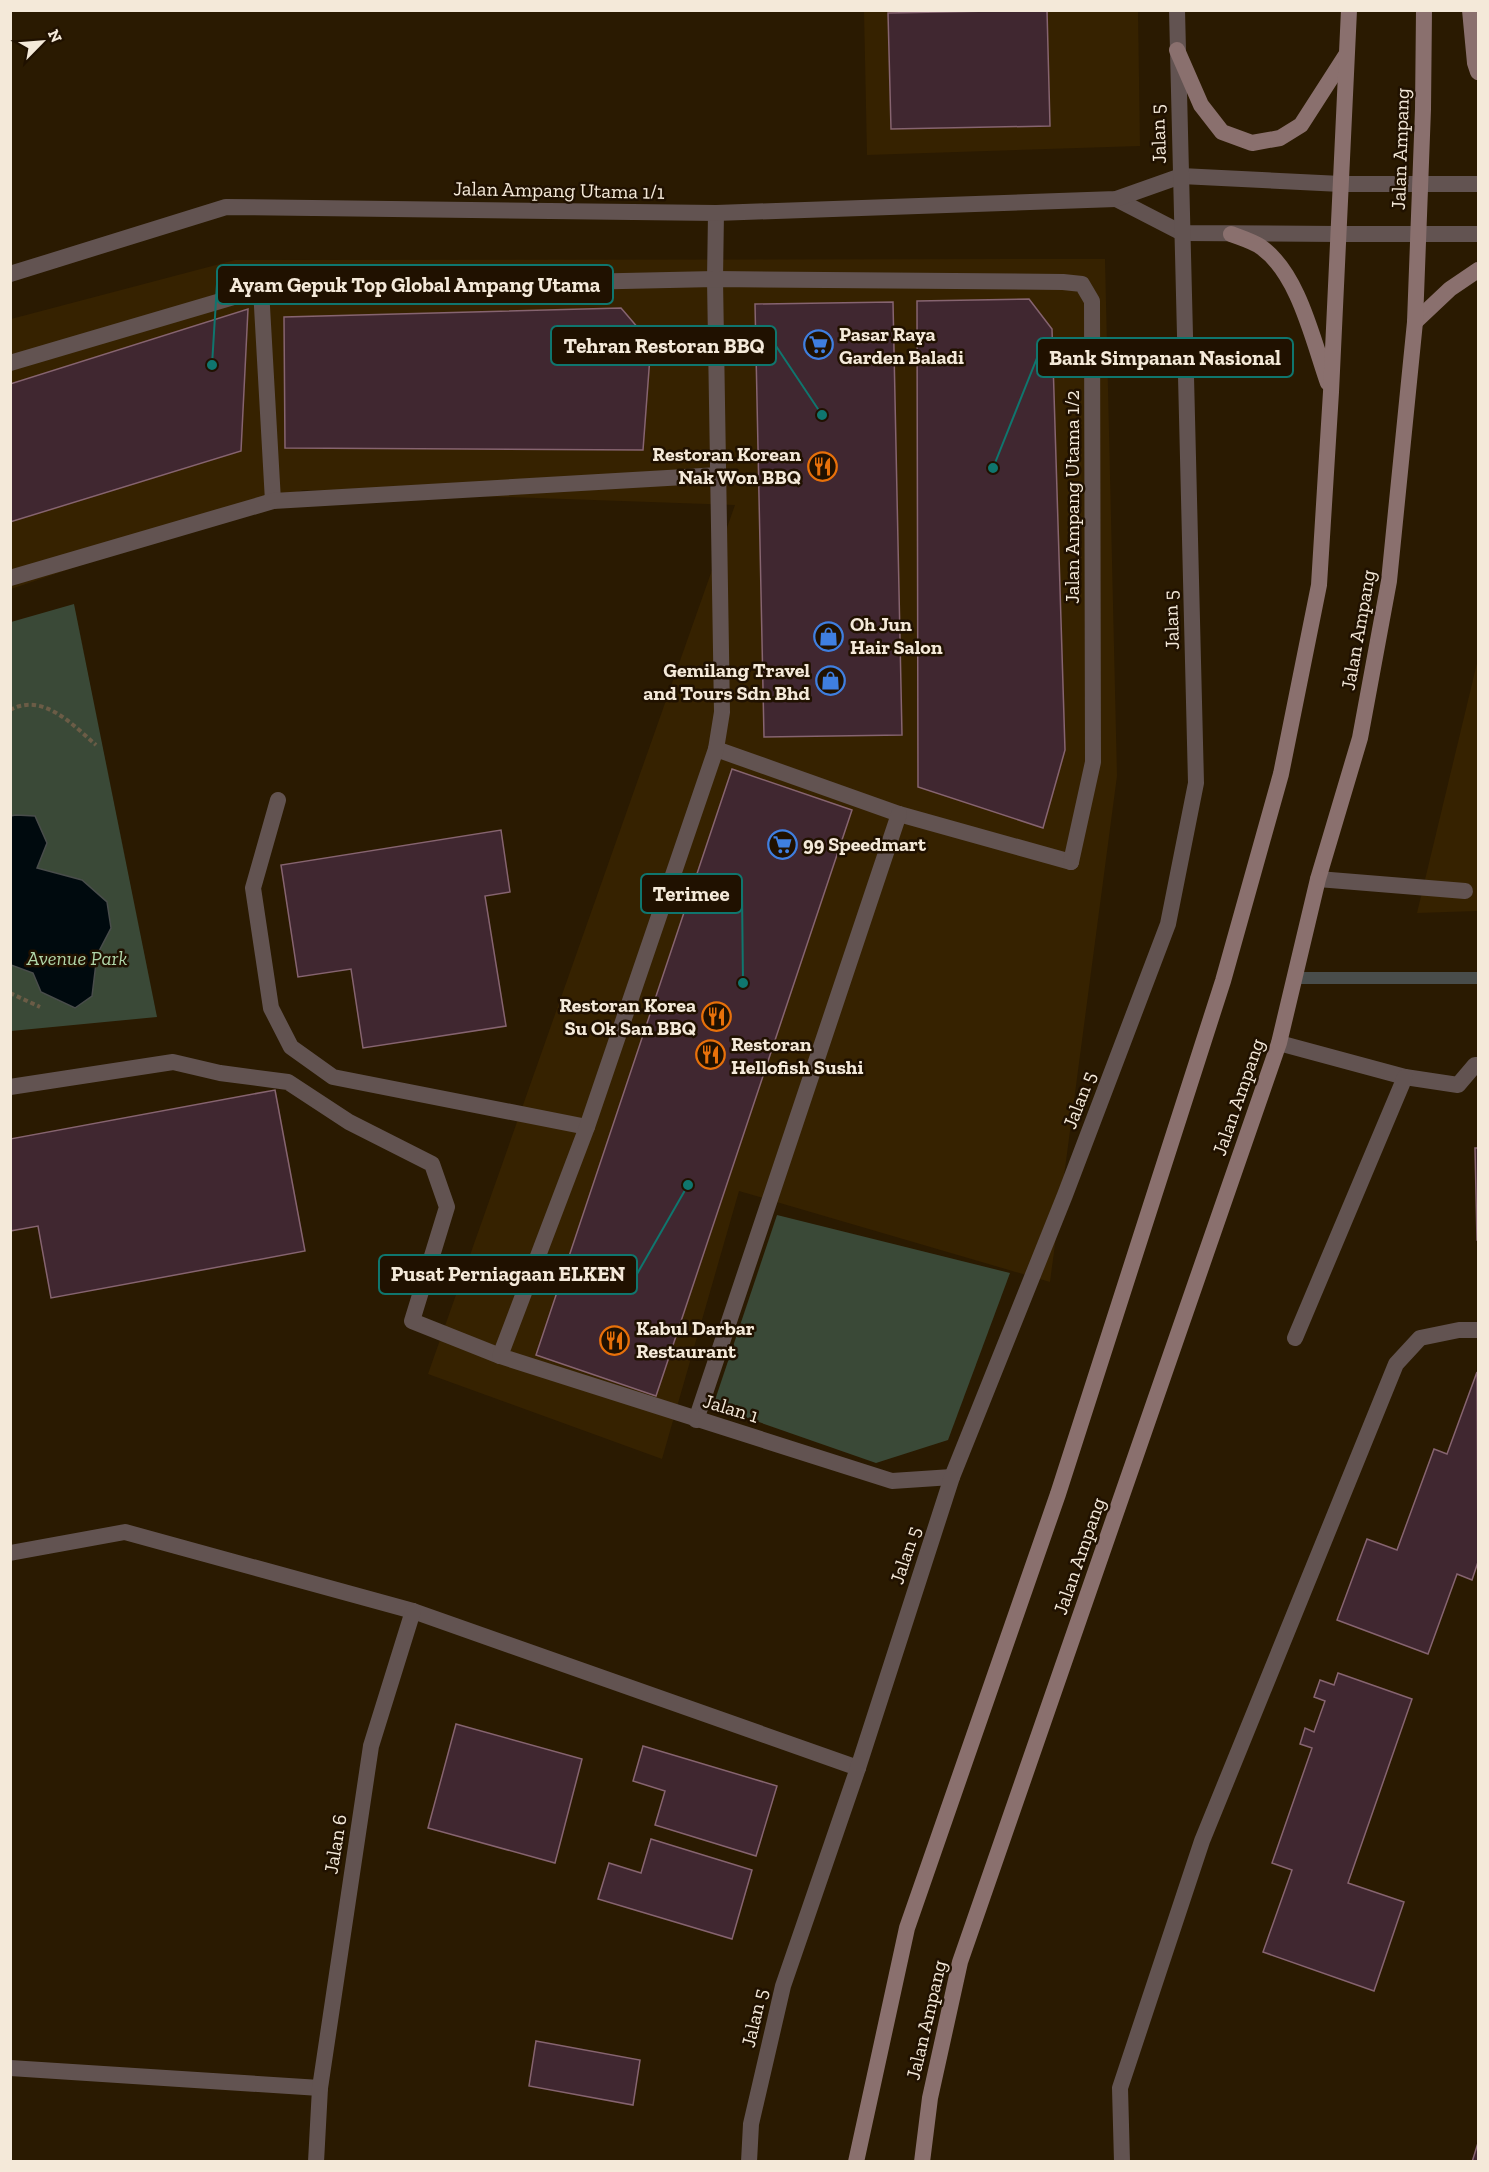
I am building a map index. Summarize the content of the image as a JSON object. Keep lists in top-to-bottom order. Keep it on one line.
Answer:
{"streets":{"main road":["Jalan Ampang"],"street":["Jalan 5","Jalan Ampang Utama 1/1","Jalan Ampang Utama 1/2","Jalan 1","Jalan 6"]},"crossings":[["Jalan 5","Jalan Ampang Utama 1/1"],["Jalan 5","Jalan 1"],["Jalan Ampang","Jalan Ampang Utama 1/1"]],"parks":["Avenue Park"],"places":{"supermarket":["Pasar Raya Garden Baladi","99 Speedmart"],"other":["Ayam Gepuk Top Global Ampang Utama","Tehran Restoran BBQ","Bank Simpanan Nasional","Terimee","Pusat Perniagaan ELKEN"],"restaurant":["Restoran Korean Nak Won BBQ","Restoran Korea Su Ok San BBQ","Restoran Hellofish Sushi","Kabul Darbar Restaurant"],"shop":["Oh Jun Hair Salon","Gemilang Travel and Tours Sdn Bhd"]},"north":"top right"}
